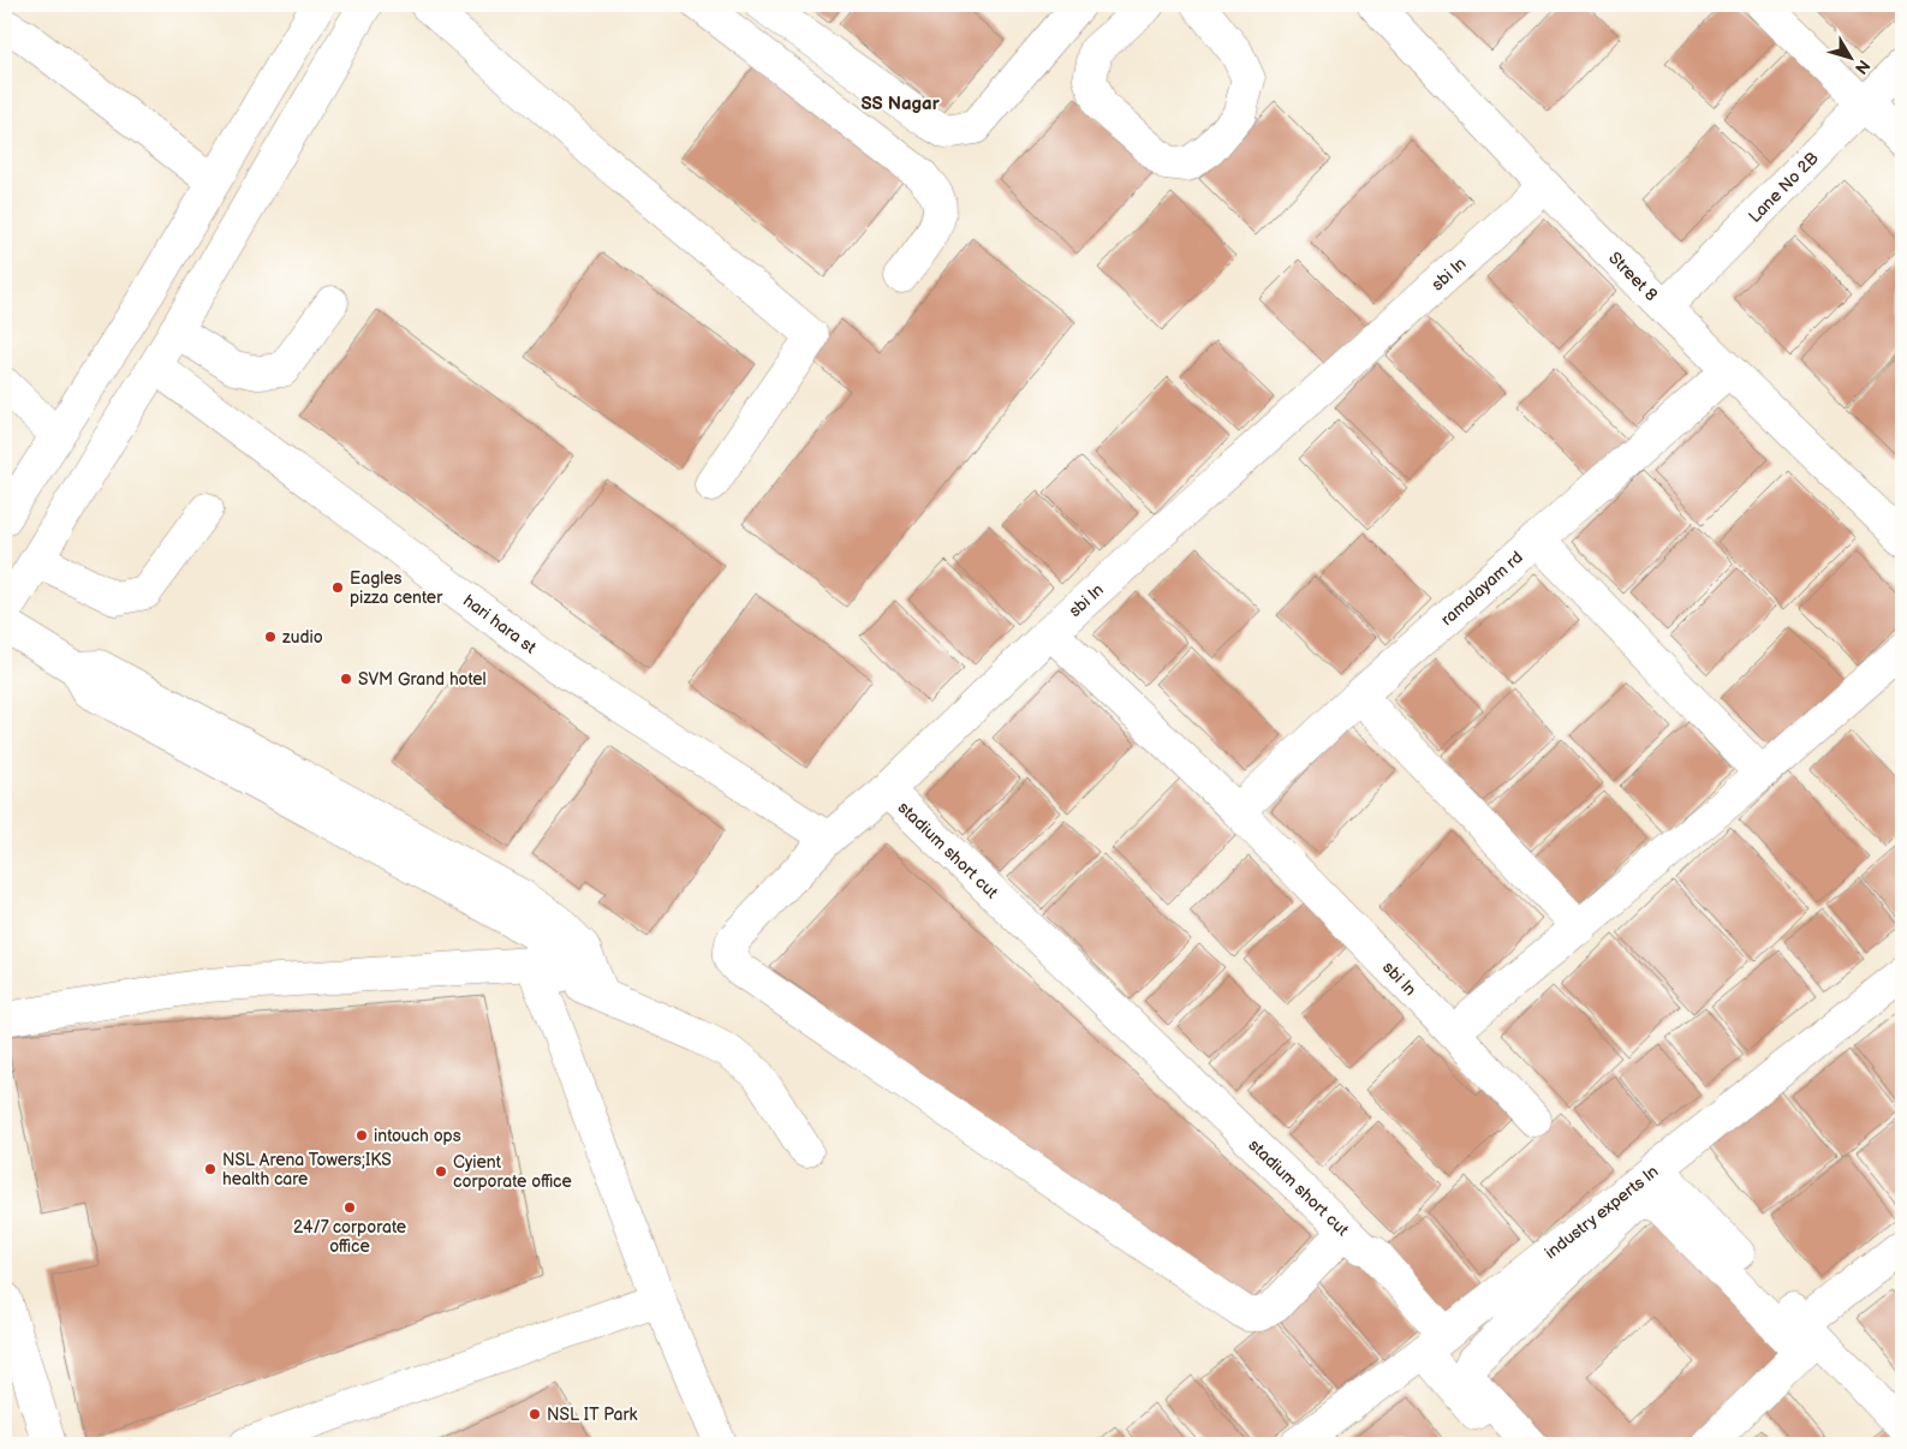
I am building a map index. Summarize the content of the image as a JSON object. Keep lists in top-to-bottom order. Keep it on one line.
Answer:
{"streets":{"main road":["Lane No 2B","sbi ln","Street 8","ramalayam rd","hari hara st","stadium short cut","industry experts ln"]},"crossings":[["Lane No 2B","Street 8"],["sbi ln","Street 8"],["sbi ln","ramalayam rd"],["sbi ln","stadium short cut"],["Street 8","ramalayam rd"],["hari hara st","stadium short cut"]],"districts":["SS Nagar"],"places":["Eagles pizza center","zudio","SVM Grand hotel","intouch ops","NSL Arena Towers;IKS health care","Cyient corporate office","24/7 corporate office","NSL IT Park"],"north":"bottom right"}
